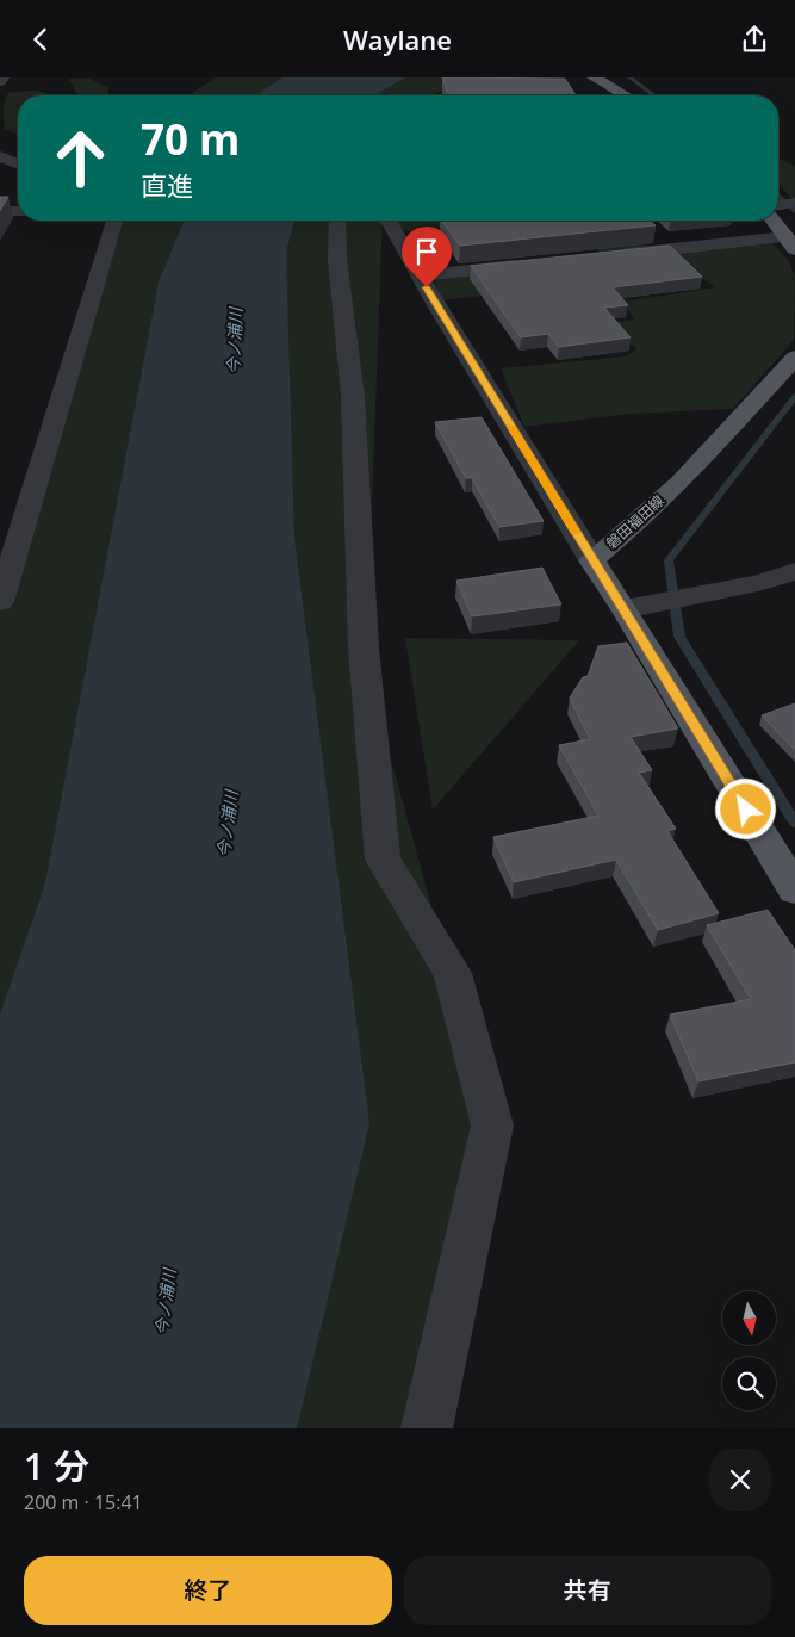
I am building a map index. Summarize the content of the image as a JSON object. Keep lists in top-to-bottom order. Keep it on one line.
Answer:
{"streets":{"main road":["磐田福田線"]},"water":["今ノ浦川"],"north":"bottom","page":{"header":"Waylane","turn":["70 m","直進"],"heading":["1 分","200 m · 15:41"],"buttons":["終了","共有"]}}
